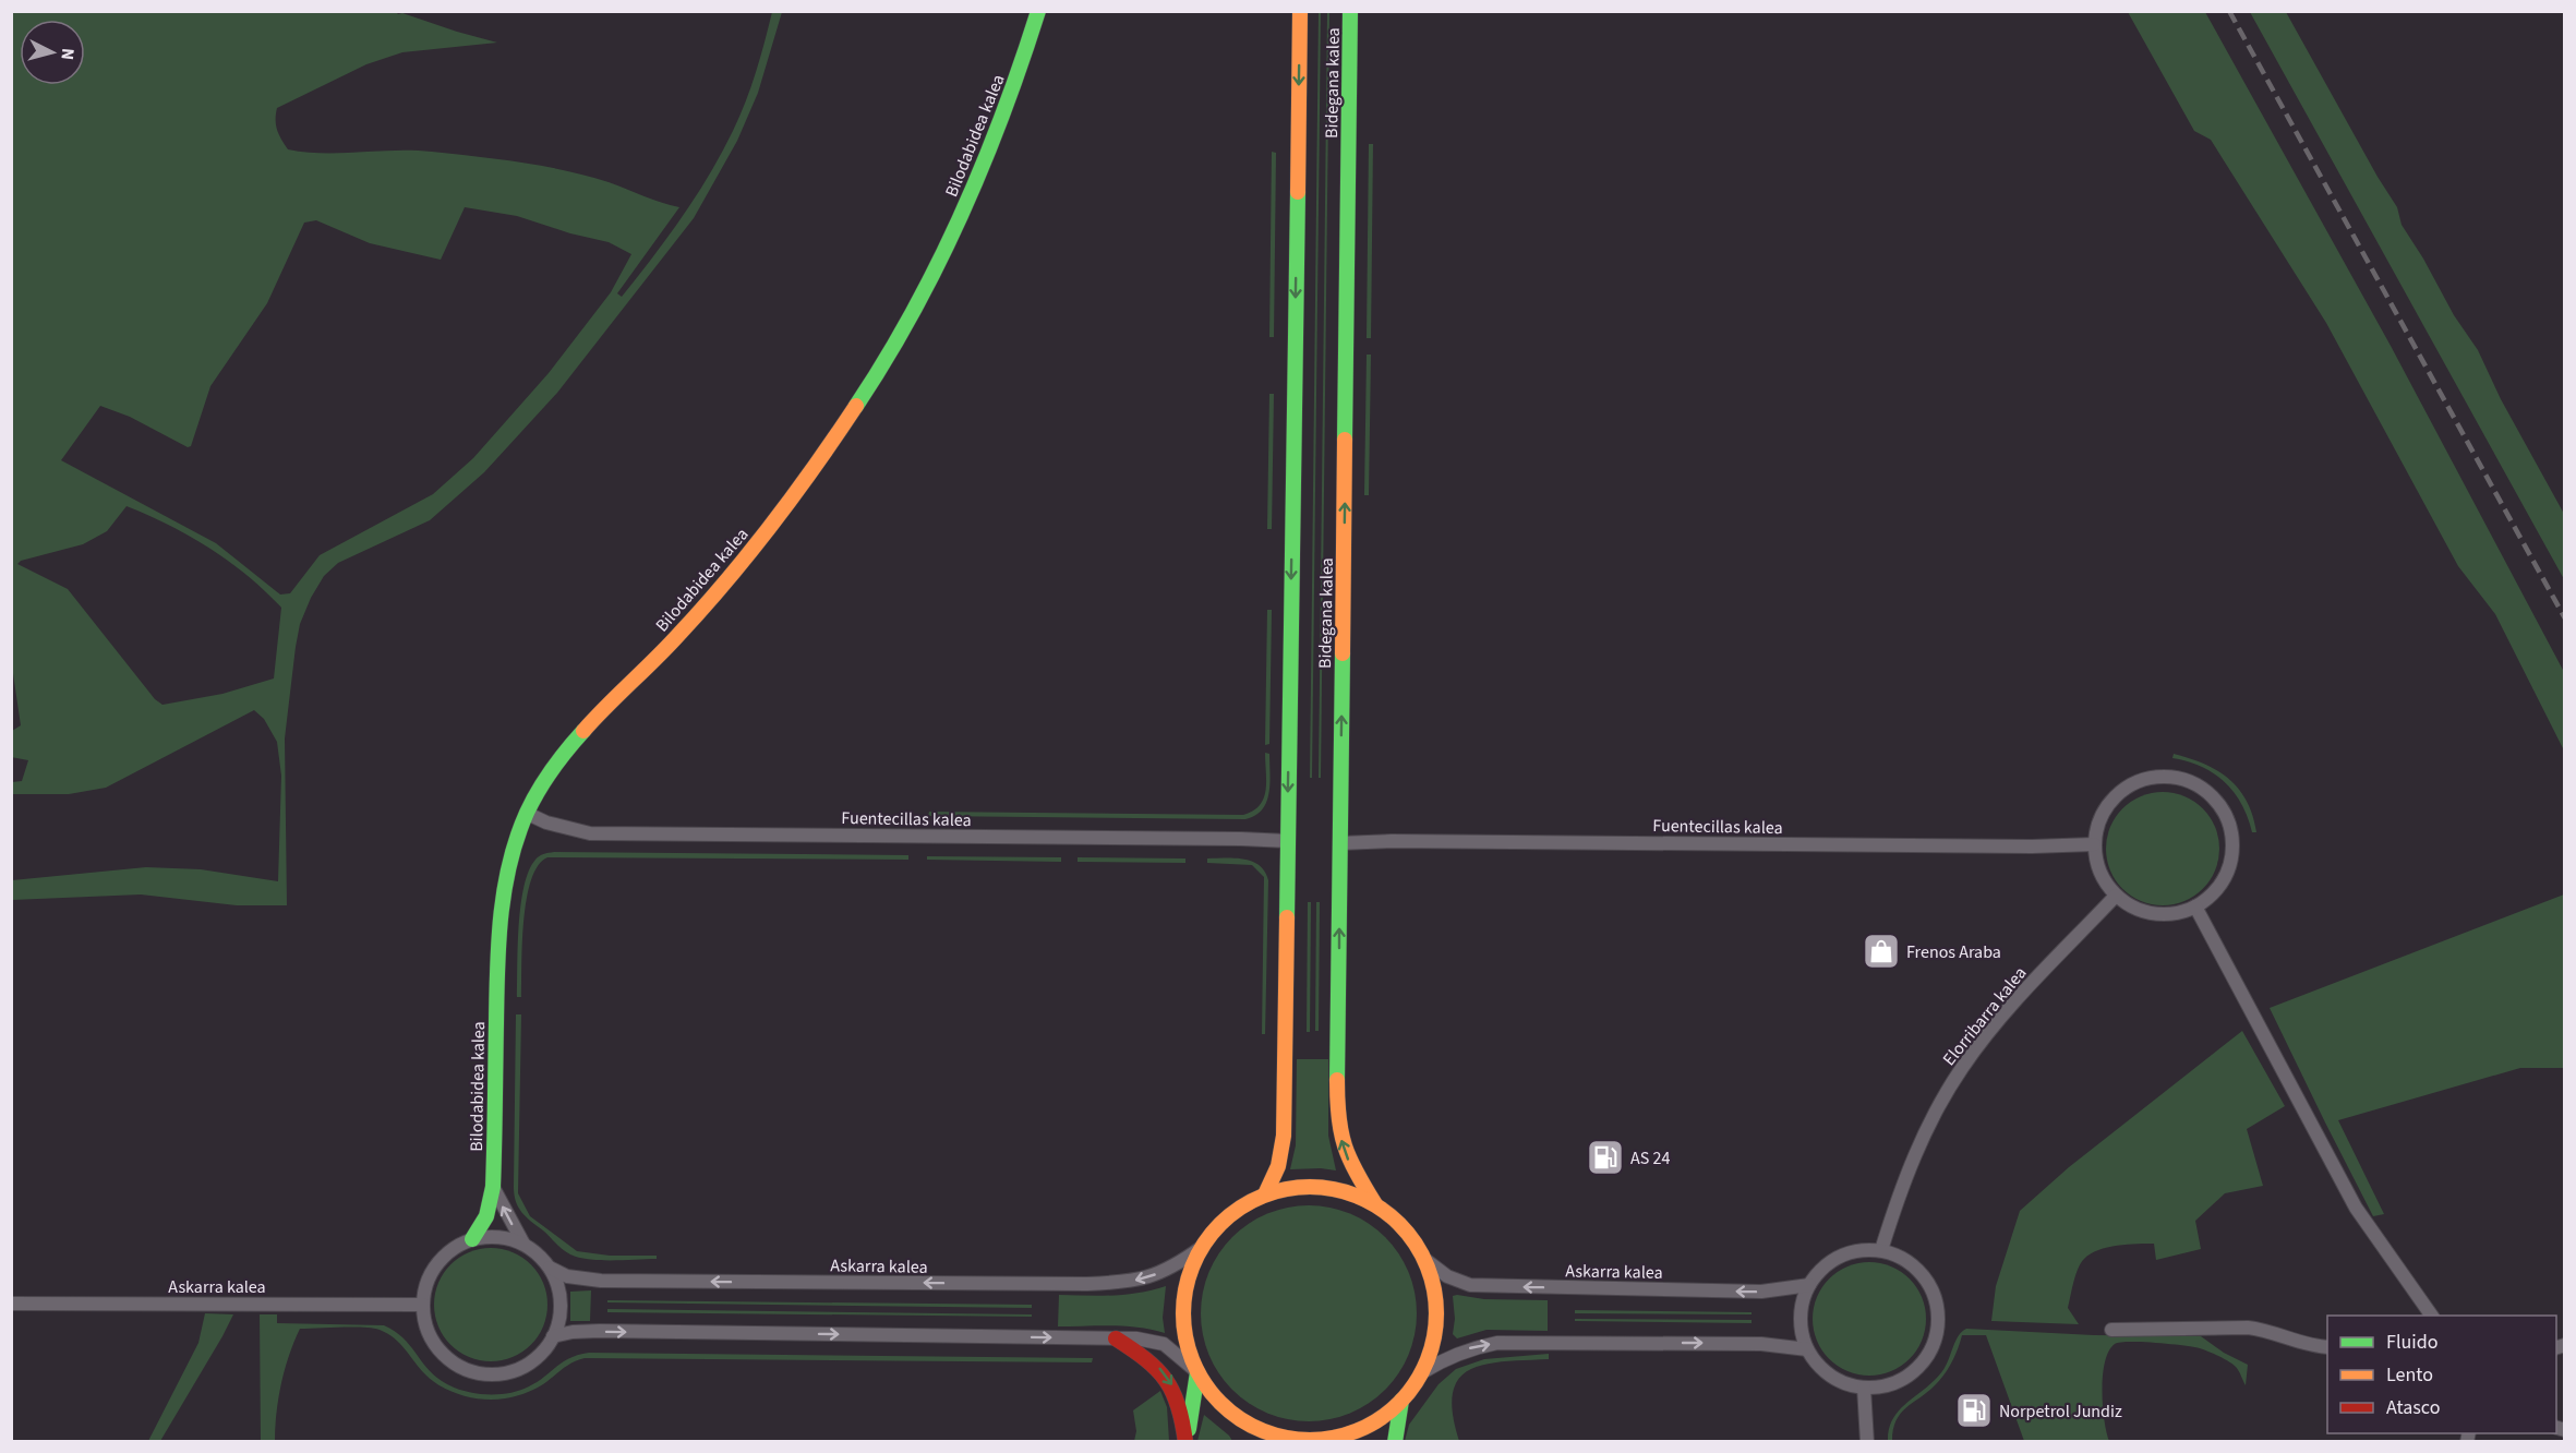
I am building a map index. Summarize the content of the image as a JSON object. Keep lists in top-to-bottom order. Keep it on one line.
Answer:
{"streets":{"main road":["Bidegana kalea","Bilodabidea kalea"],"street":["Fuentecillas kalea","Elorribarra kalea","Askarra kalea"]},"crossings":[["Bidegana kalea","Fuentecillas kalea"],["Bilodabidea kalea","Fuentecillas kalea"],["Bilodabidea kalea","Askarra kalea"],["Fuentecillas kalea","Elorribarra kalea"],["Elorribarra kalea","Askarra kalea"]],"places":{"shop":["Frenos Araba"],"fuel station":["AS 24","Norpetrol Jundiz"]},"legend":["Fluido","Lento","Atasco"],"north":"right"}
